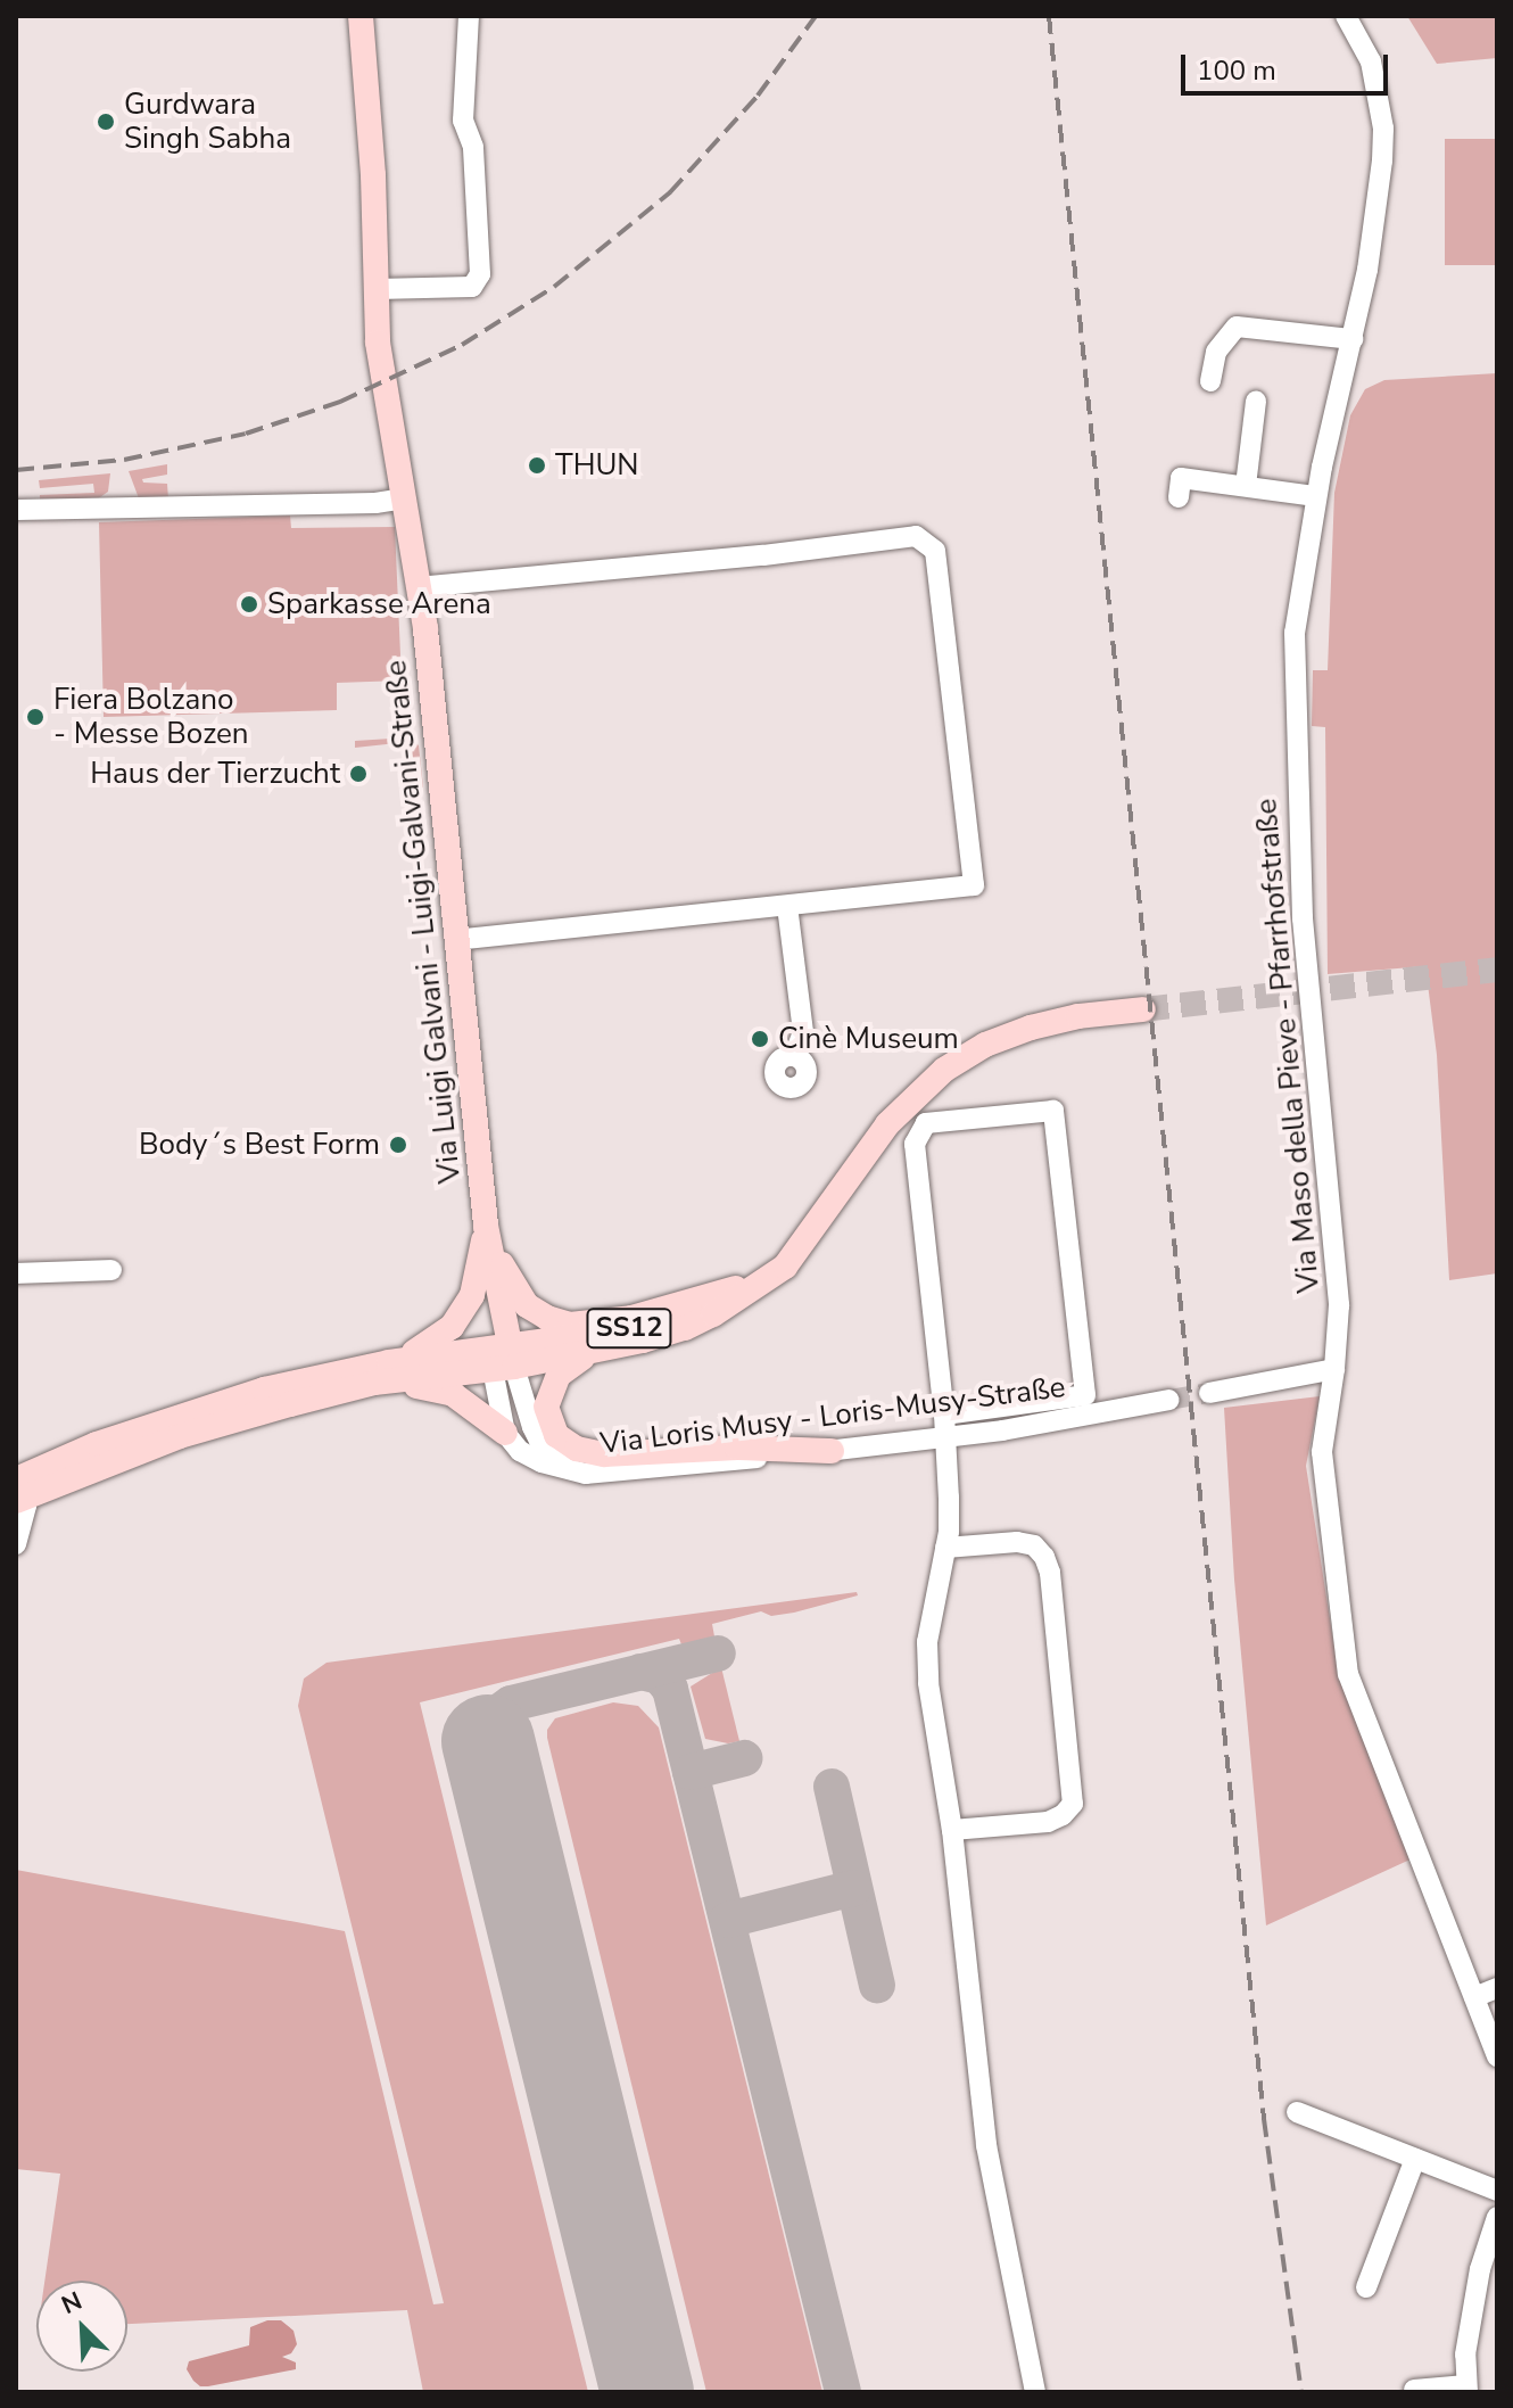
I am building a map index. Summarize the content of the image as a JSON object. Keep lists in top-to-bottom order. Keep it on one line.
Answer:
{"streets":{"main road":["Via Luigi Galvani - Luigi-Galvani-Straße","SS12"],"street":["Via Maso della Pieve - Pfarrhofstraße","Via Loris Musy - Loris-Musy-Straße"]},"crossings":[["SS12","Via Loris Musy - Loris-Musy-Straße"]],"places":["Gurdwara Singh Sabha","THUN","Sparkasse Arena","Fiera Bolzano - Messe Bozen","Haus der Tierzucht","Cinè Museum","Body´s Best Form"],"scale_bar":"100 m","north":"top left"}
